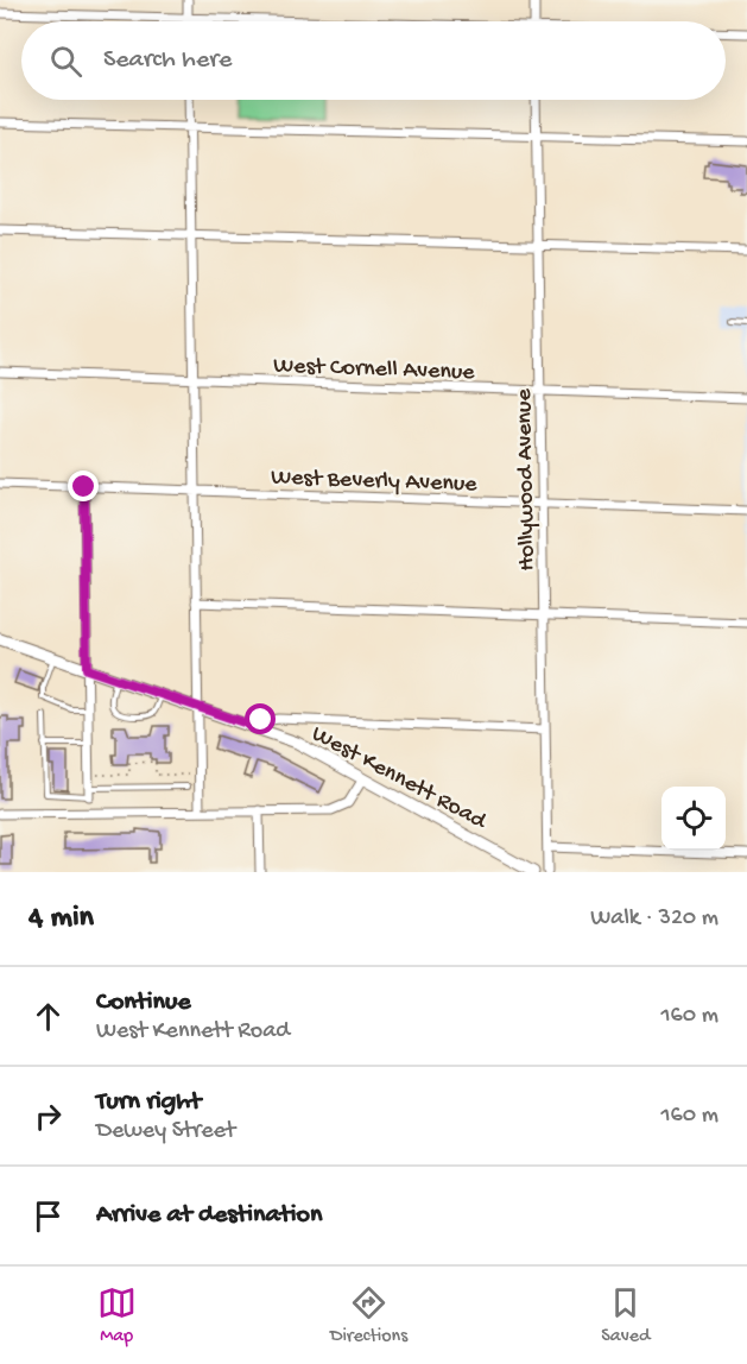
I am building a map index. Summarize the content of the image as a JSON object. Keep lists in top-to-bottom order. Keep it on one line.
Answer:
{"streets":{"street":["West Cornell Avenue","West Beverly Avenue","Hollywood Avenue","West Kennett Road"]},"crossings":[["West Cornell Avenue","Hollywood Avenue"],["West Beverly Avenue","Hollywood Avenue"]],"page":{"search":"Search here","heading":["4 min","Walk · 320 m"],"list":[["Continue","West Kennett Road","160 m"],["Turn right","Dewey Street","160 m"],"Arrive at destination"],"nav":["Map","Directions","Saved"]}}
